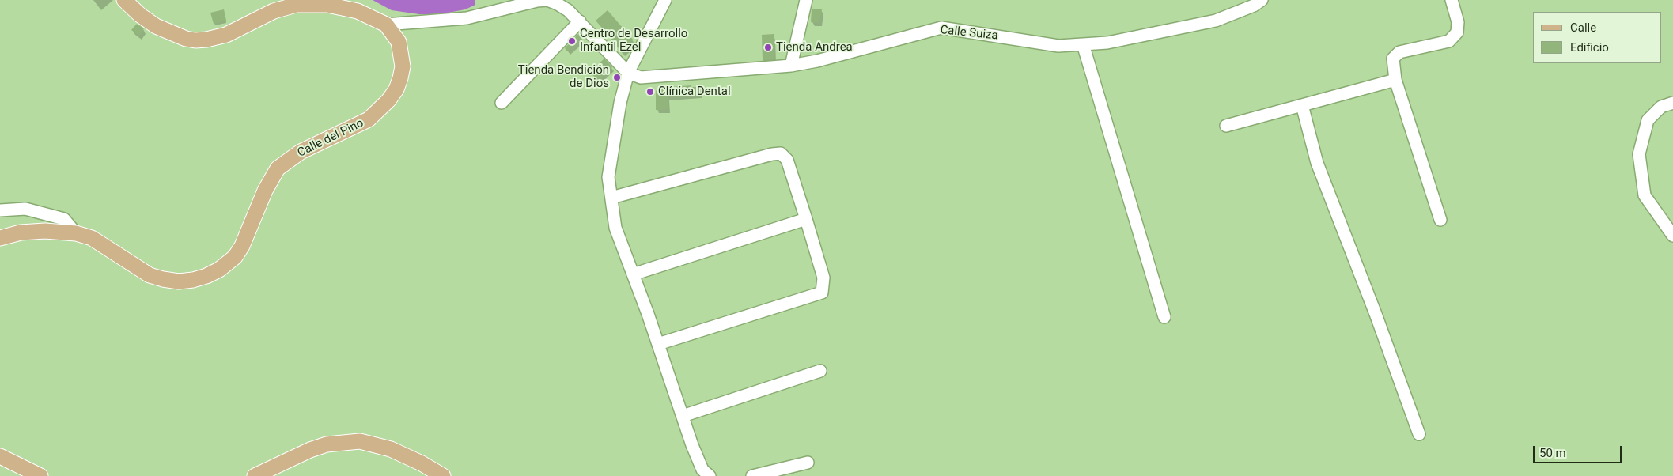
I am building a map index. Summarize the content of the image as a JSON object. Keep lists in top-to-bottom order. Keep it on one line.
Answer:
{"streets":{"main road":["Calle del Pino"],"street":["Calle Suiza"]},"places":["Centro de Desarrollo Infantil Ezel","Tienda Andrea","Tienda Bendición de Dios","Clínica Dental"],"legend":["Calle","Edificio"],"scale_bar":"50 m"}
